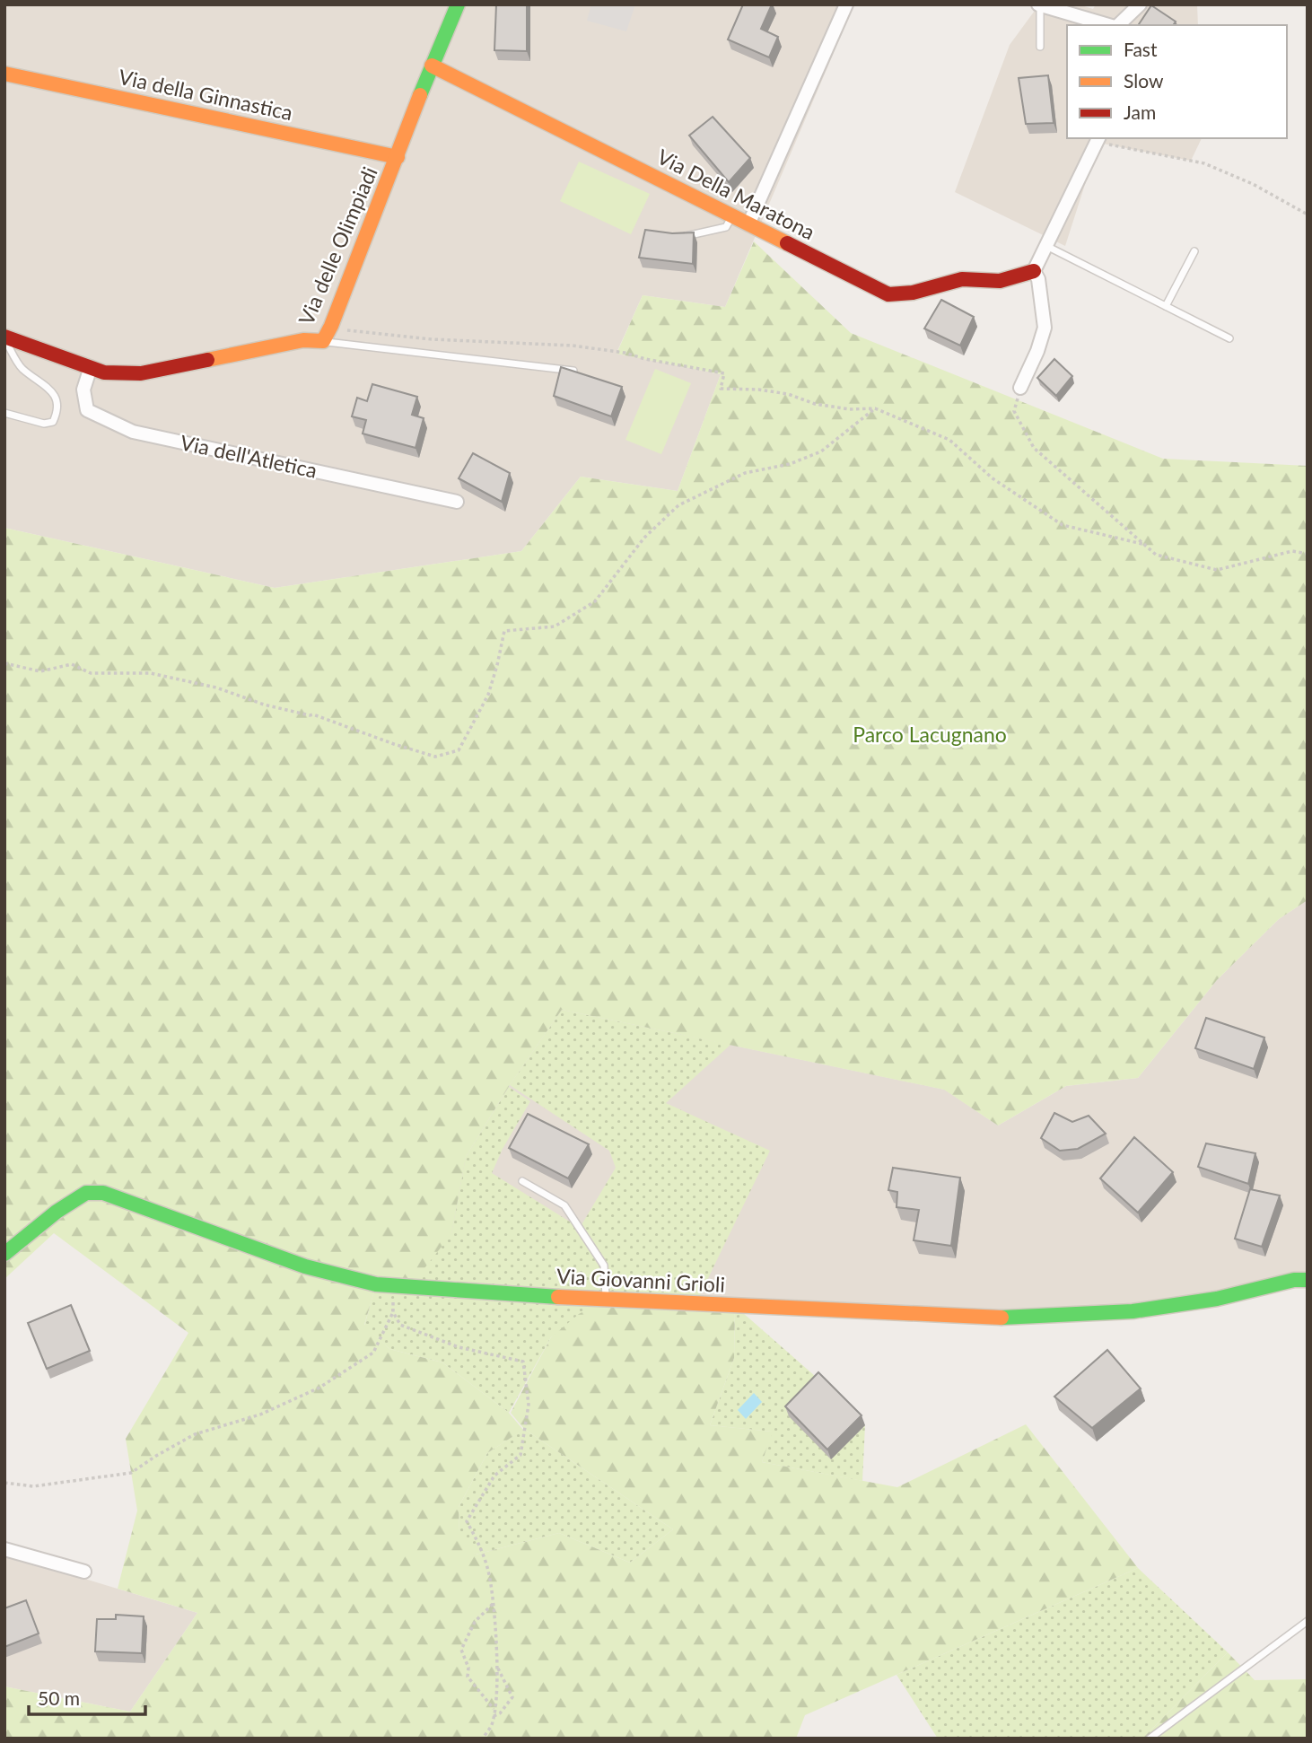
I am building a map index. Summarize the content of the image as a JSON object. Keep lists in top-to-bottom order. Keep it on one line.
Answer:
{"streets":{"street":["Via della Ginnastica","Via Della Maratona","Via delle Olimpiadi","Via dell'Atletica","Via Giovanni Grioli"]},"crossings":[["Via della Ginnastica","Via delle Olimpiadi"],["Via Della Maratona","Via delle Olimpiadi"],["Via delle Olimpiadi","Via dell'Atletica"]],"parks":["Parco Lacugnano"],"legend":["Fast","Slow","Jam"],"scale_bar":"50 m"}
